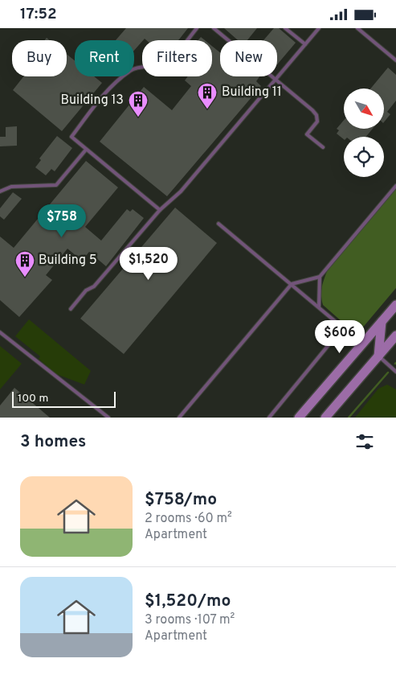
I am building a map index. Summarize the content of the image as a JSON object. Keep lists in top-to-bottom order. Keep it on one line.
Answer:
{"places":{"building":["Building 11","Building 13","Building 5"]},"scale_bar":"100 m","north":"bottom right","page":{"status":"17:52","chip":["Buy","Rent","Filters","New"],"price":["$758","$1,520","$606"],"scale":"100 m","heading":"3 homes","list":[{"name":"$758/mo","note":"2 rooms · 60 m² · Apartment"},{"name":"$1,520/mo","note":"3 rooms · 107 m² · Apartment"}]}}
